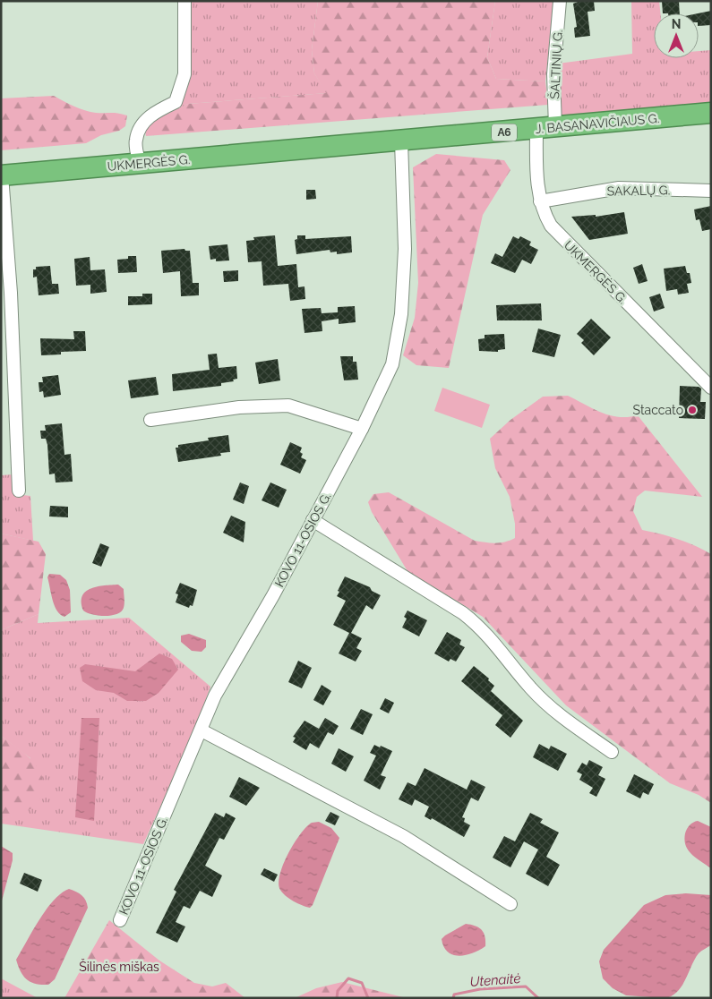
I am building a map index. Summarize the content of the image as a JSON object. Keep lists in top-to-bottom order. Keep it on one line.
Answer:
{"streets":{"highway":["J. BASANAVIČIAUS G.","A6","UKMERGĖS G."],"street":["ŠALTINIŲ G.","SAKALŲ G.","KOVO 11-OSIOS G."]},"crossings":[["ŠALTINIŲ G.","J. BASANAVIČIAUS G."],["ŠALTINIŲ G.","UKMERGĖS G."],["J. BASANAVIČIAUS G.","UKMERGĖS G."],["J. BASANAVIČIAUS G.","KOVO 11-OSIOS G."],["UKMERGĖS G.","SAKALŲ G."]],"water":["Utenaitė"],"parks":["Šilinės miškas"],"places":["Staccato"],"north":"top"}
